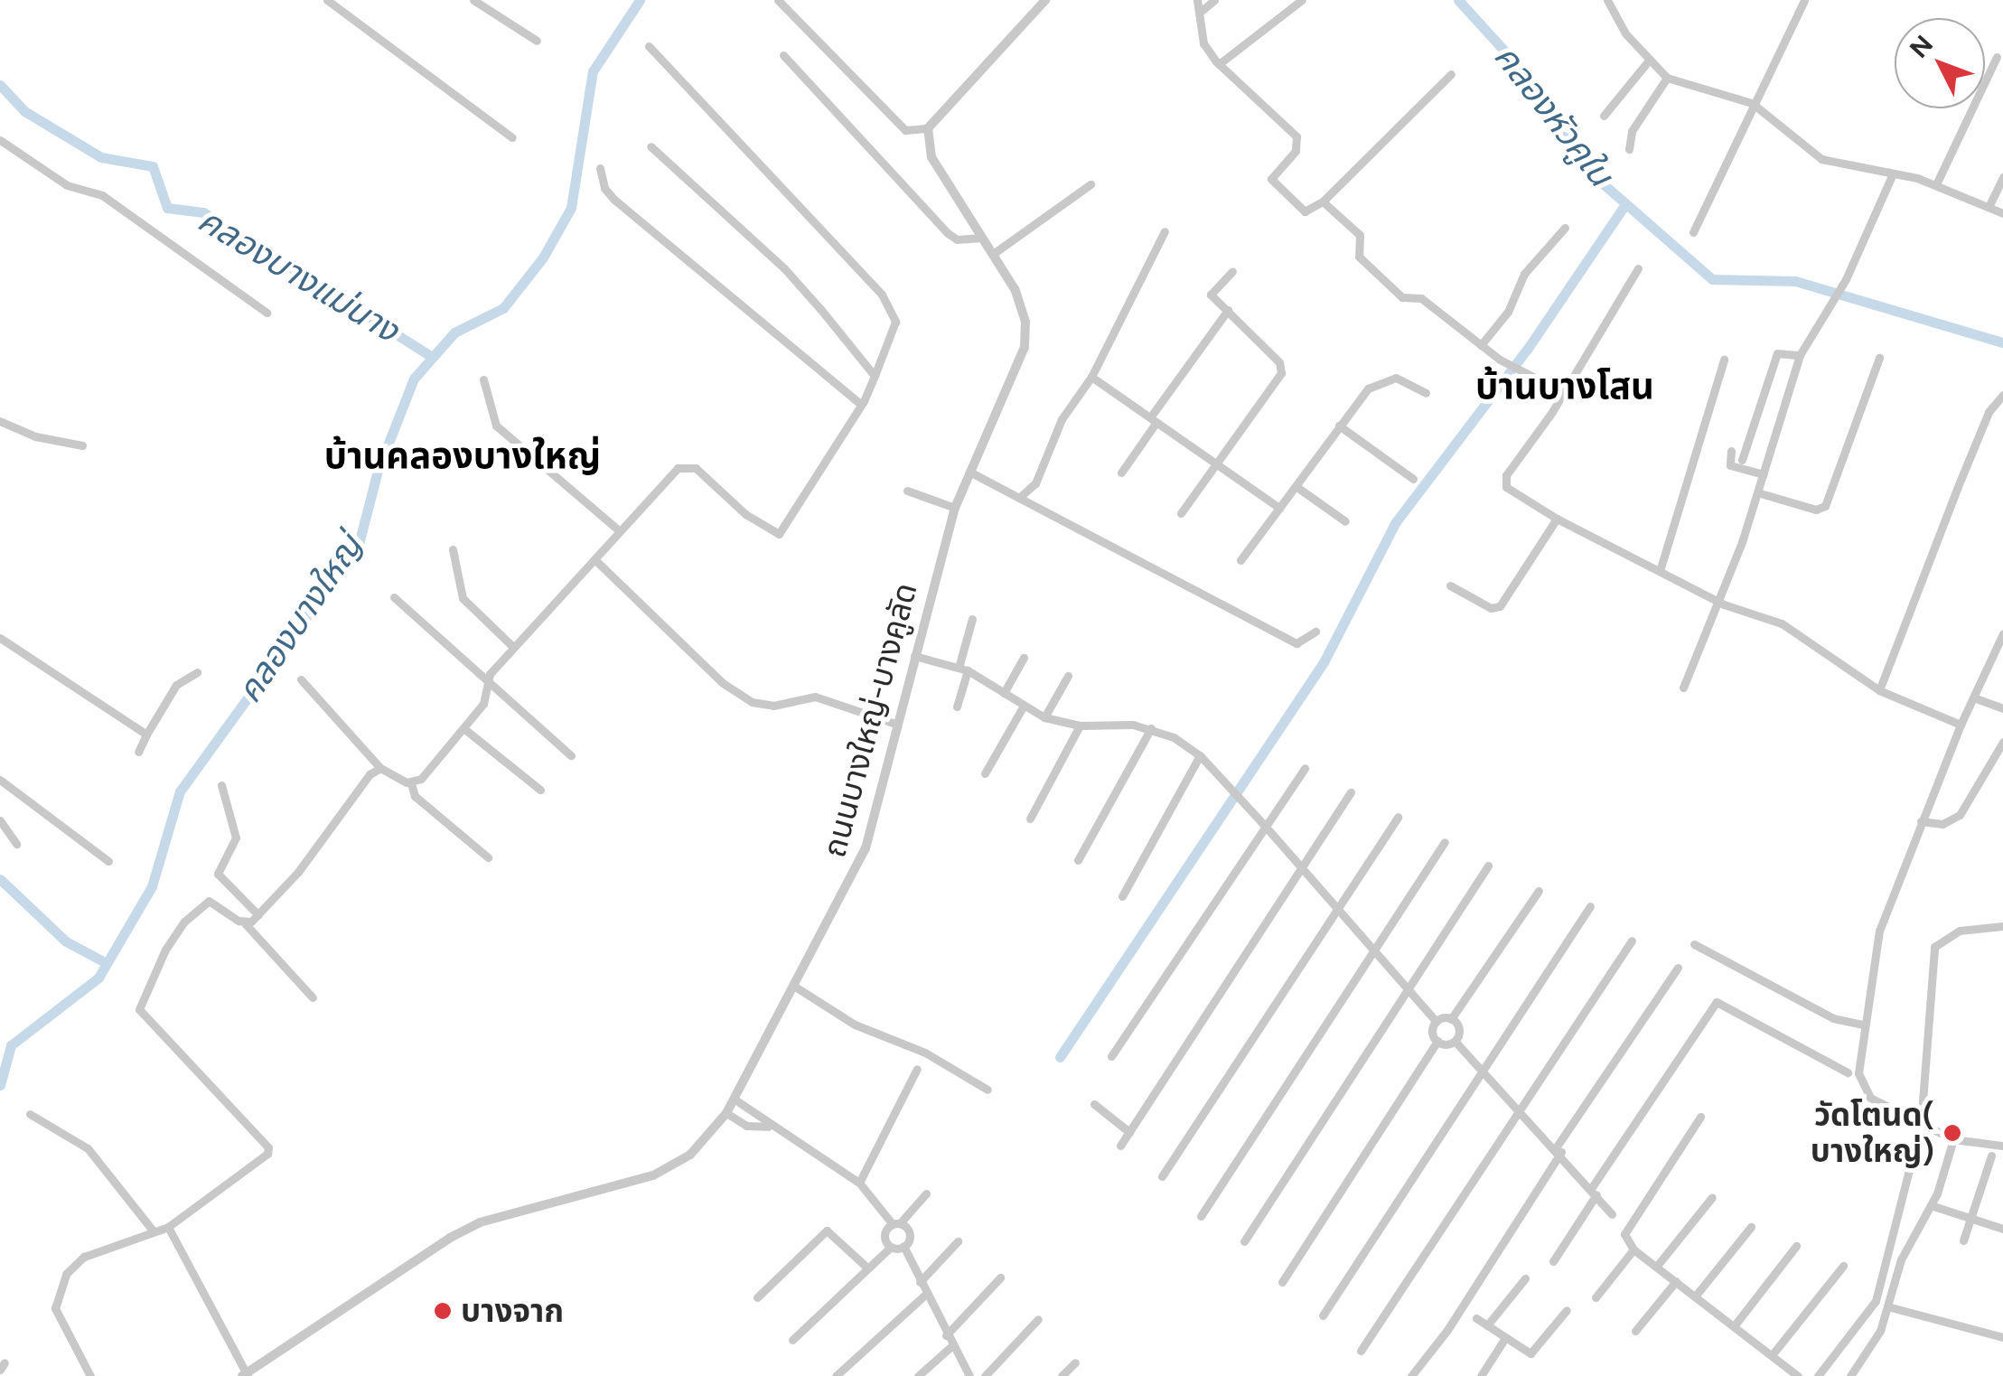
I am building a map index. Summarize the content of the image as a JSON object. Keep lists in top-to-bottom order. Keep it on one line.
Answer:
{"streets":{"street":["ถนนบางใหญ่-บางคูลัด"]},"districts":["บ้านบางโสน","บ้านคลองบางใหญ่"],"water":["คลองหัวคูใน","คลองบางแม่นาง","คลองบางใหญ่"],"places":["วัดโตนด( บางใหญ่)","บางจาก"],"north":"top left"}
